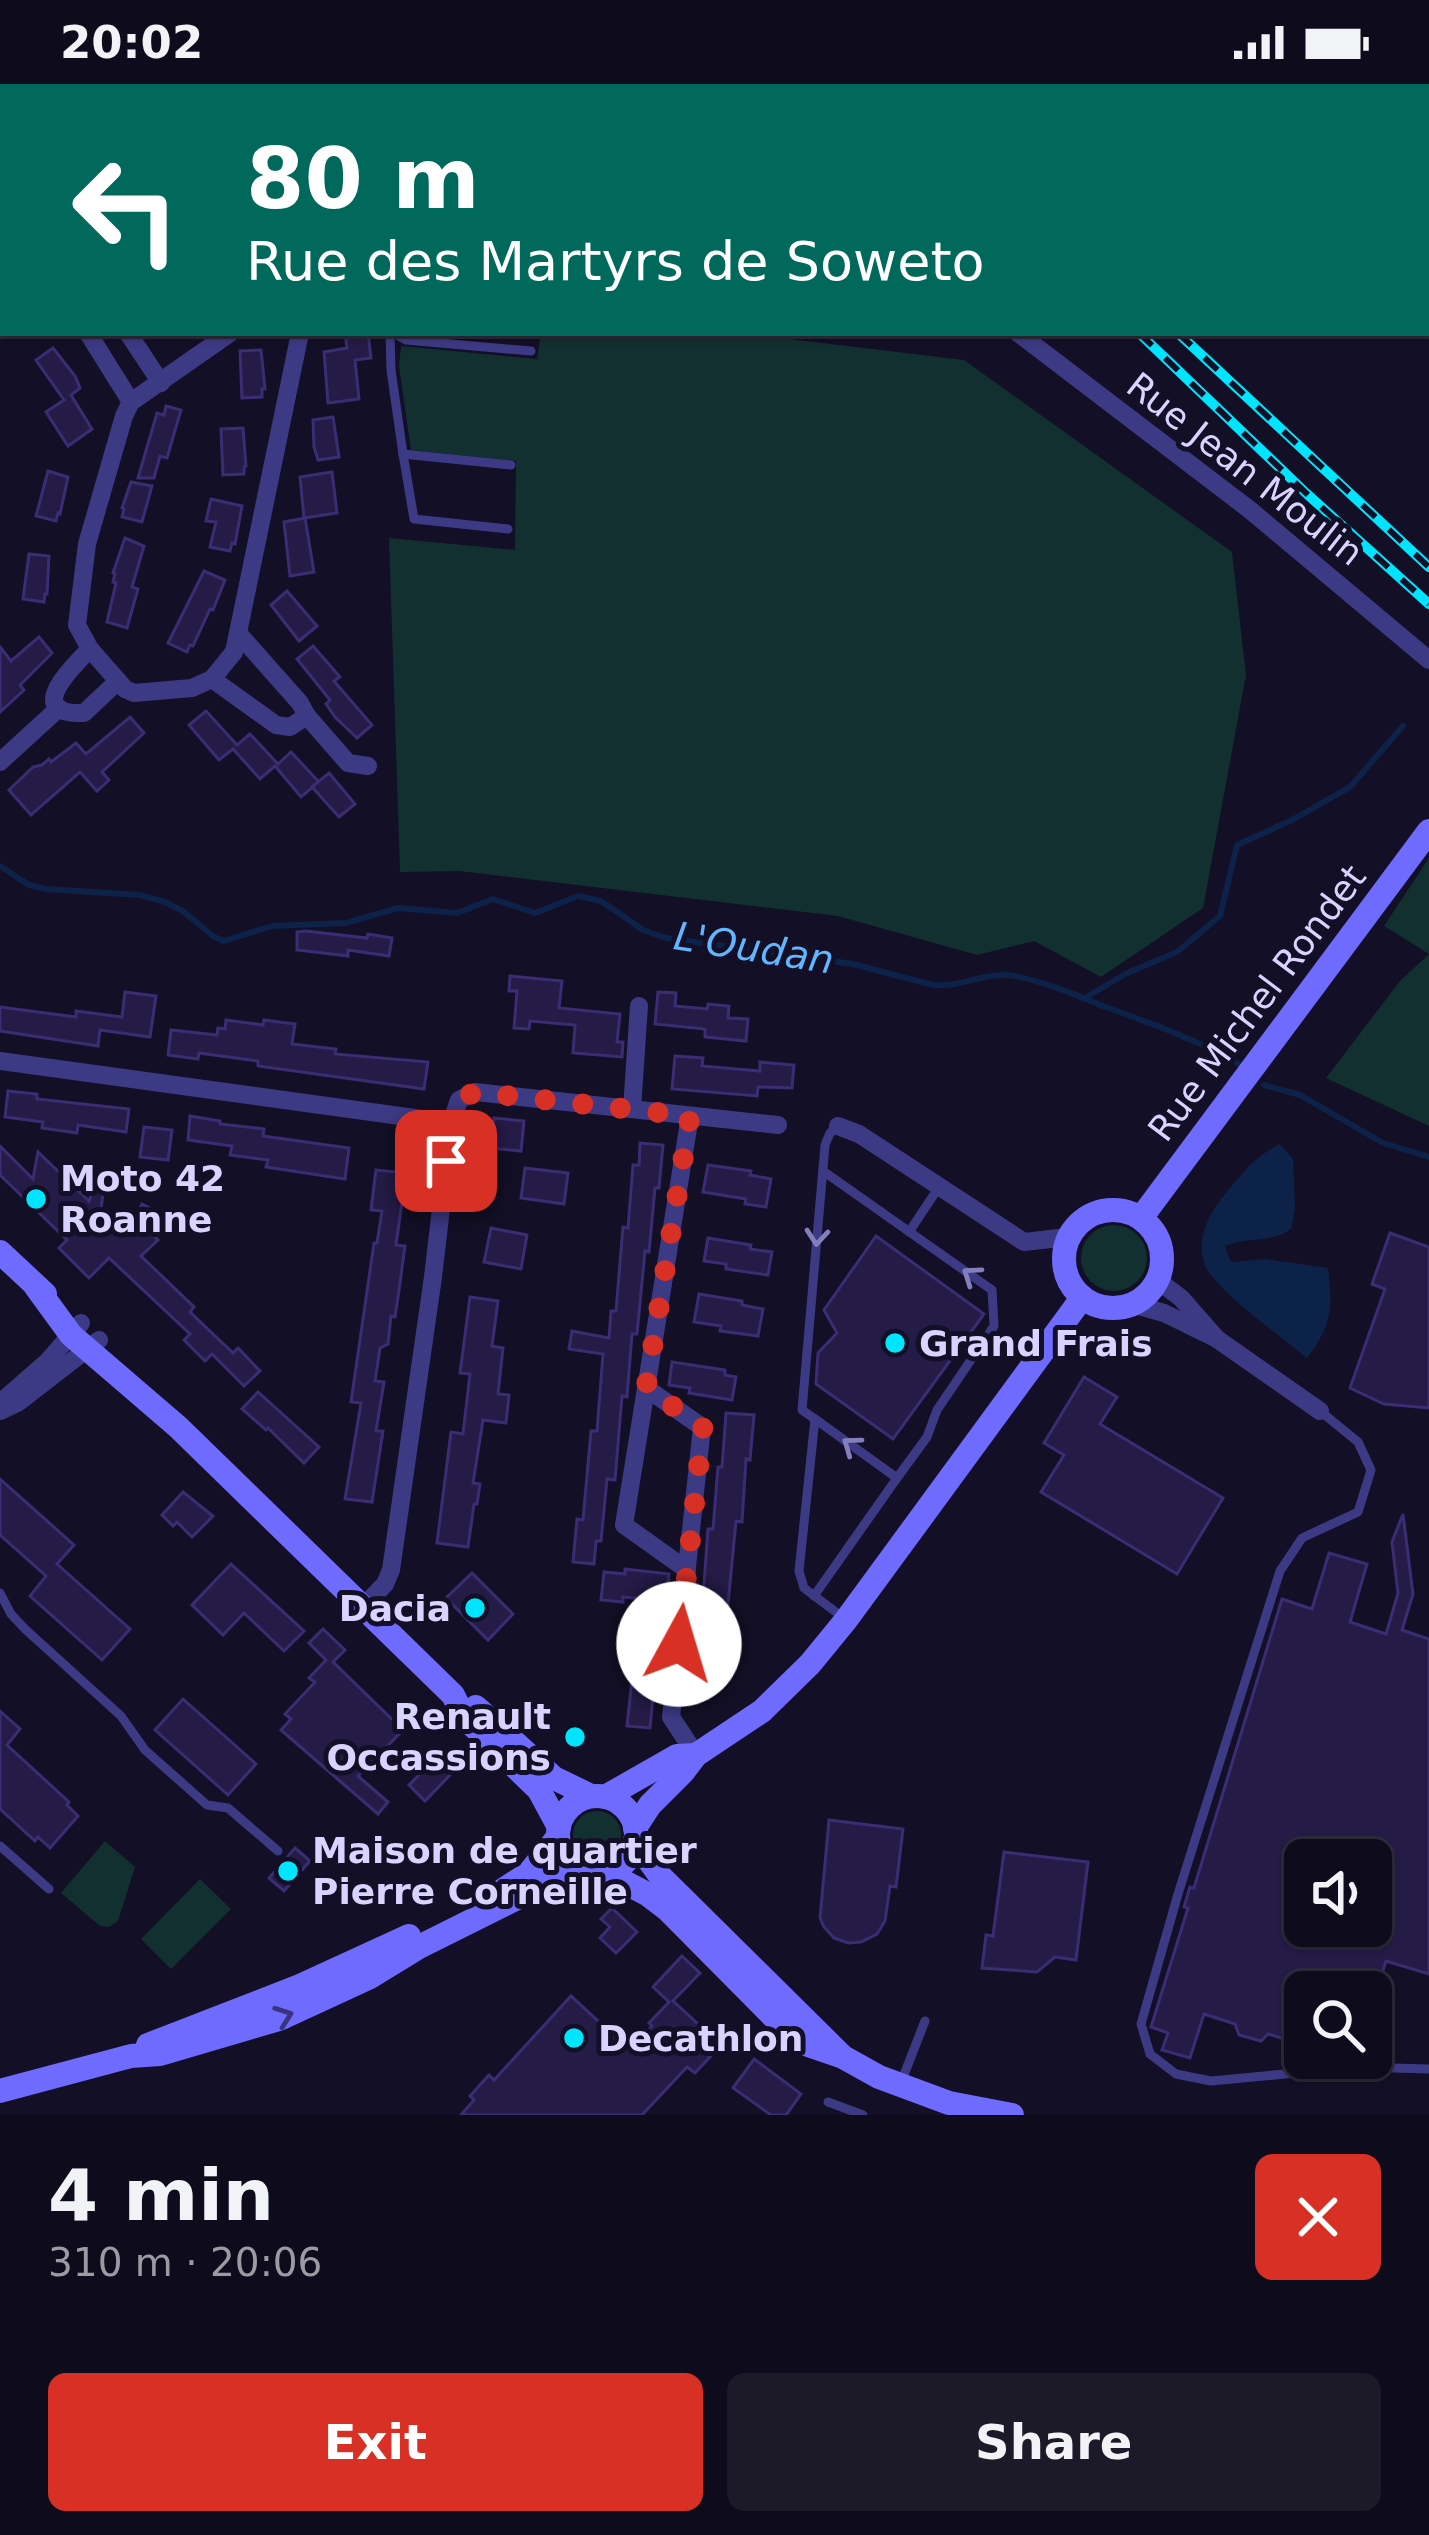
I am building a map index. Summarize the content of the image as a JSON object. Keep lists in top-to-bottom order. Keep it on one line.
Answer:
{"streets":{"street":["Rue Jean Moulin","Rue Michel Rondet"]},"water":["L'Oudan"],"places":["Moto 42 Roanne","Grand Frais","Dacia","Renault Occassions","Maison de quartier Pierre Corneille","Decathlon"],"page":{"status":"20:02","turn":["80 m","Rue des Martyrs de Soweto"],"heading":["4 min","310 m · 20:06"],"buttons":["Exit","Share"]}}
